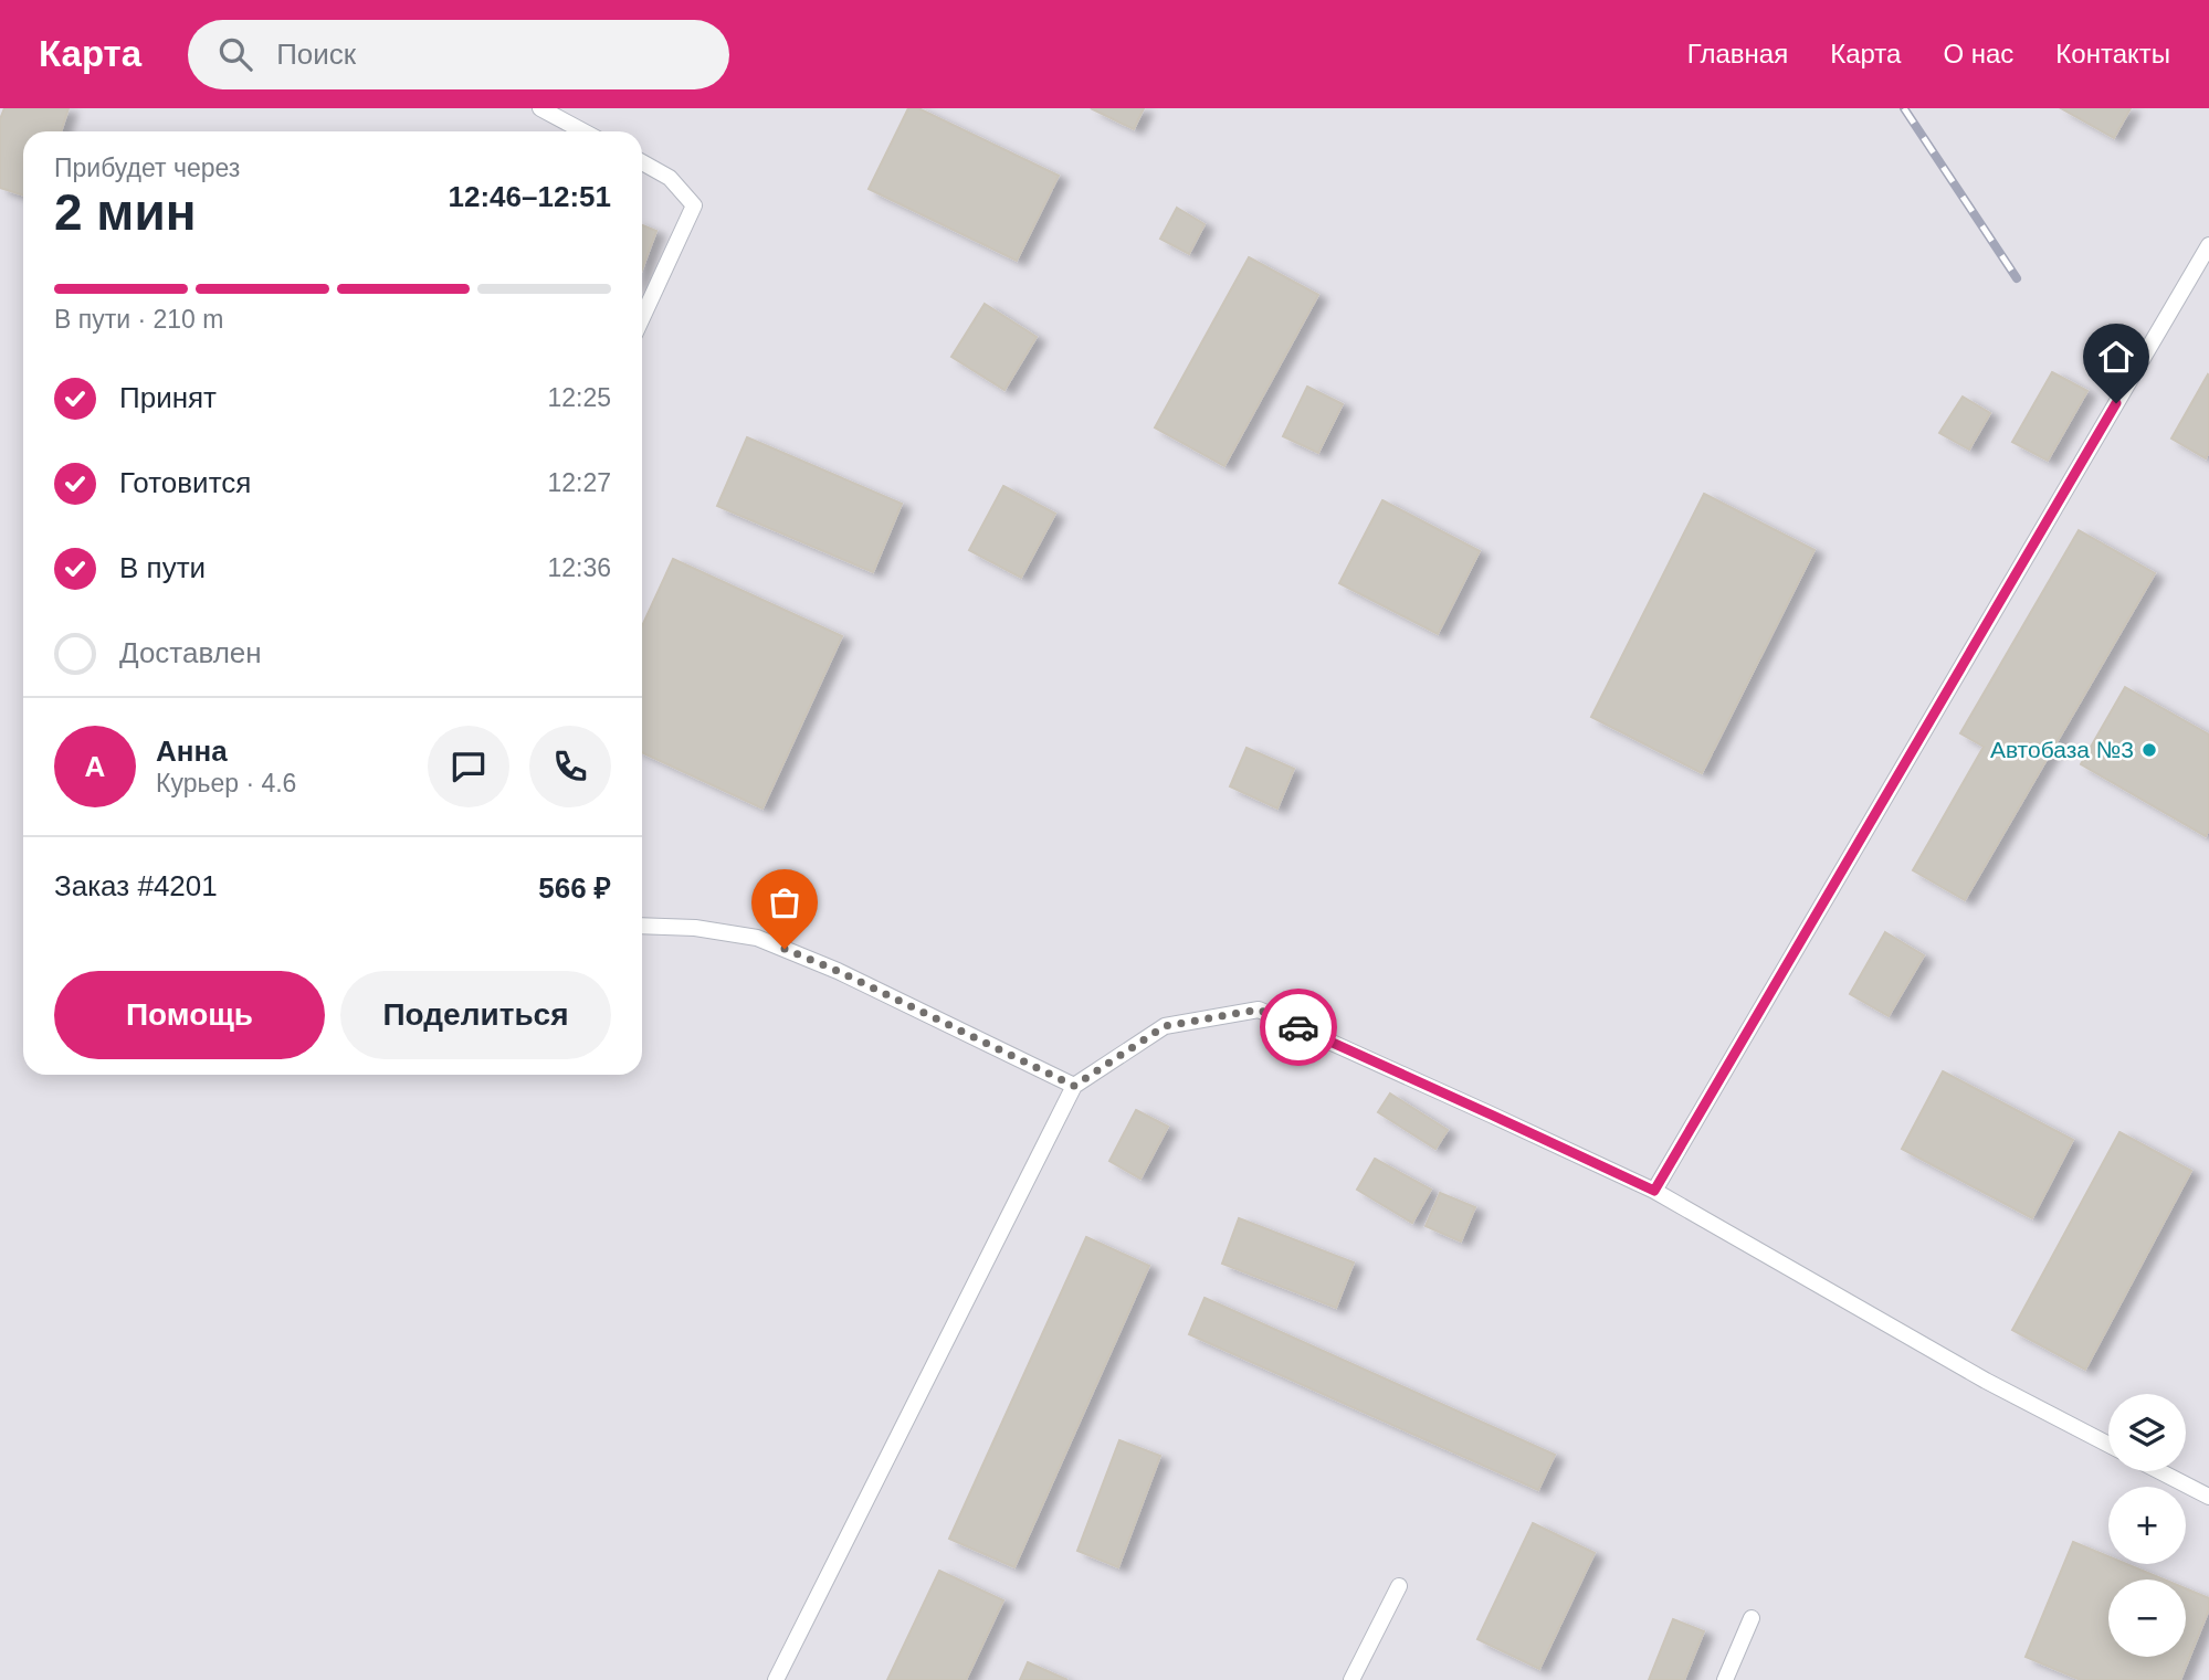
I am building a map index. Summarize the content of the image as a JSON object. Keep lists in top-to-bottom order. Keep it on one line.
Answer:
{"places":["Автобаза №3"],"page":{"header":"Карта","search":"Поиск","nav":["Главная","Карта","О нас","Контакты"],"heading":["2 мин","Прибудет через","12:46–12:51"],"panel":["Анна","Курьер · 4.6","Заказ #4201","566 ₽"],"bar":"В пути · 210 m","list":[["Принят","12:25"],["Готовится","12:27"],["В пути","12:36"],"Доставлен"],"round":"А","buttons":["Помощь","Поделиться"],"map_buttons":["+","−"]}}
